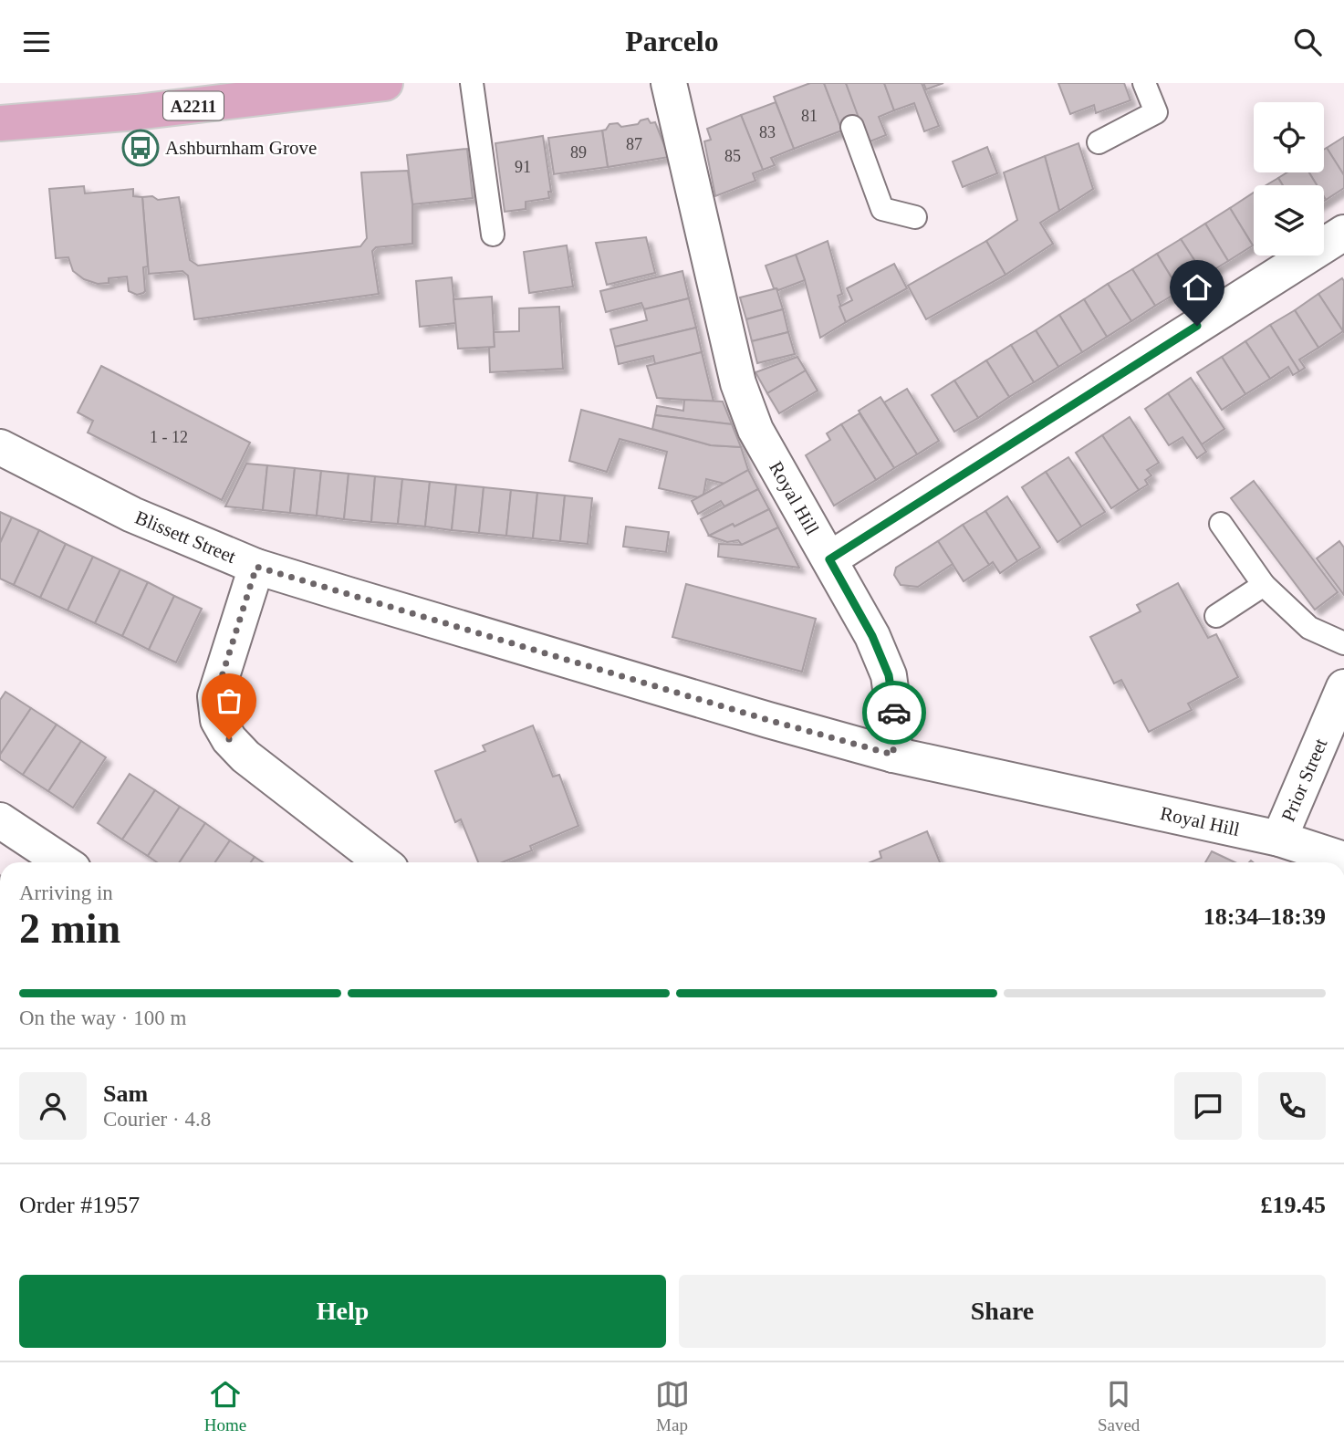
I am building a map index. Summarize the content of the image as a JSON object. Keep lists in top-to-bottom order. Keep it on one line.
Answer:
{"streets":{"main road":["A2211"],"street":["Royal Hill","Blissett Street","Prior Street"]},"crossings":[["Royal Hill","Blissett Street"],["Royal Hill","Prior Street"]],"places":{"bus stop":["Ashburnham Grove"]},"house_numbers":["81","83","87","89","85","91","1 - 12"],"page":{"header":"Parcelo","heading":["2 min","Arriving in","18:34–18:39"],"panel":["Sam","Courier · 4.8","Order #1957","£19.45"],"bar":"On the way · 100 m","buttons":["Help","Share"],"tabs":["Home","Map","Saved"]}}
